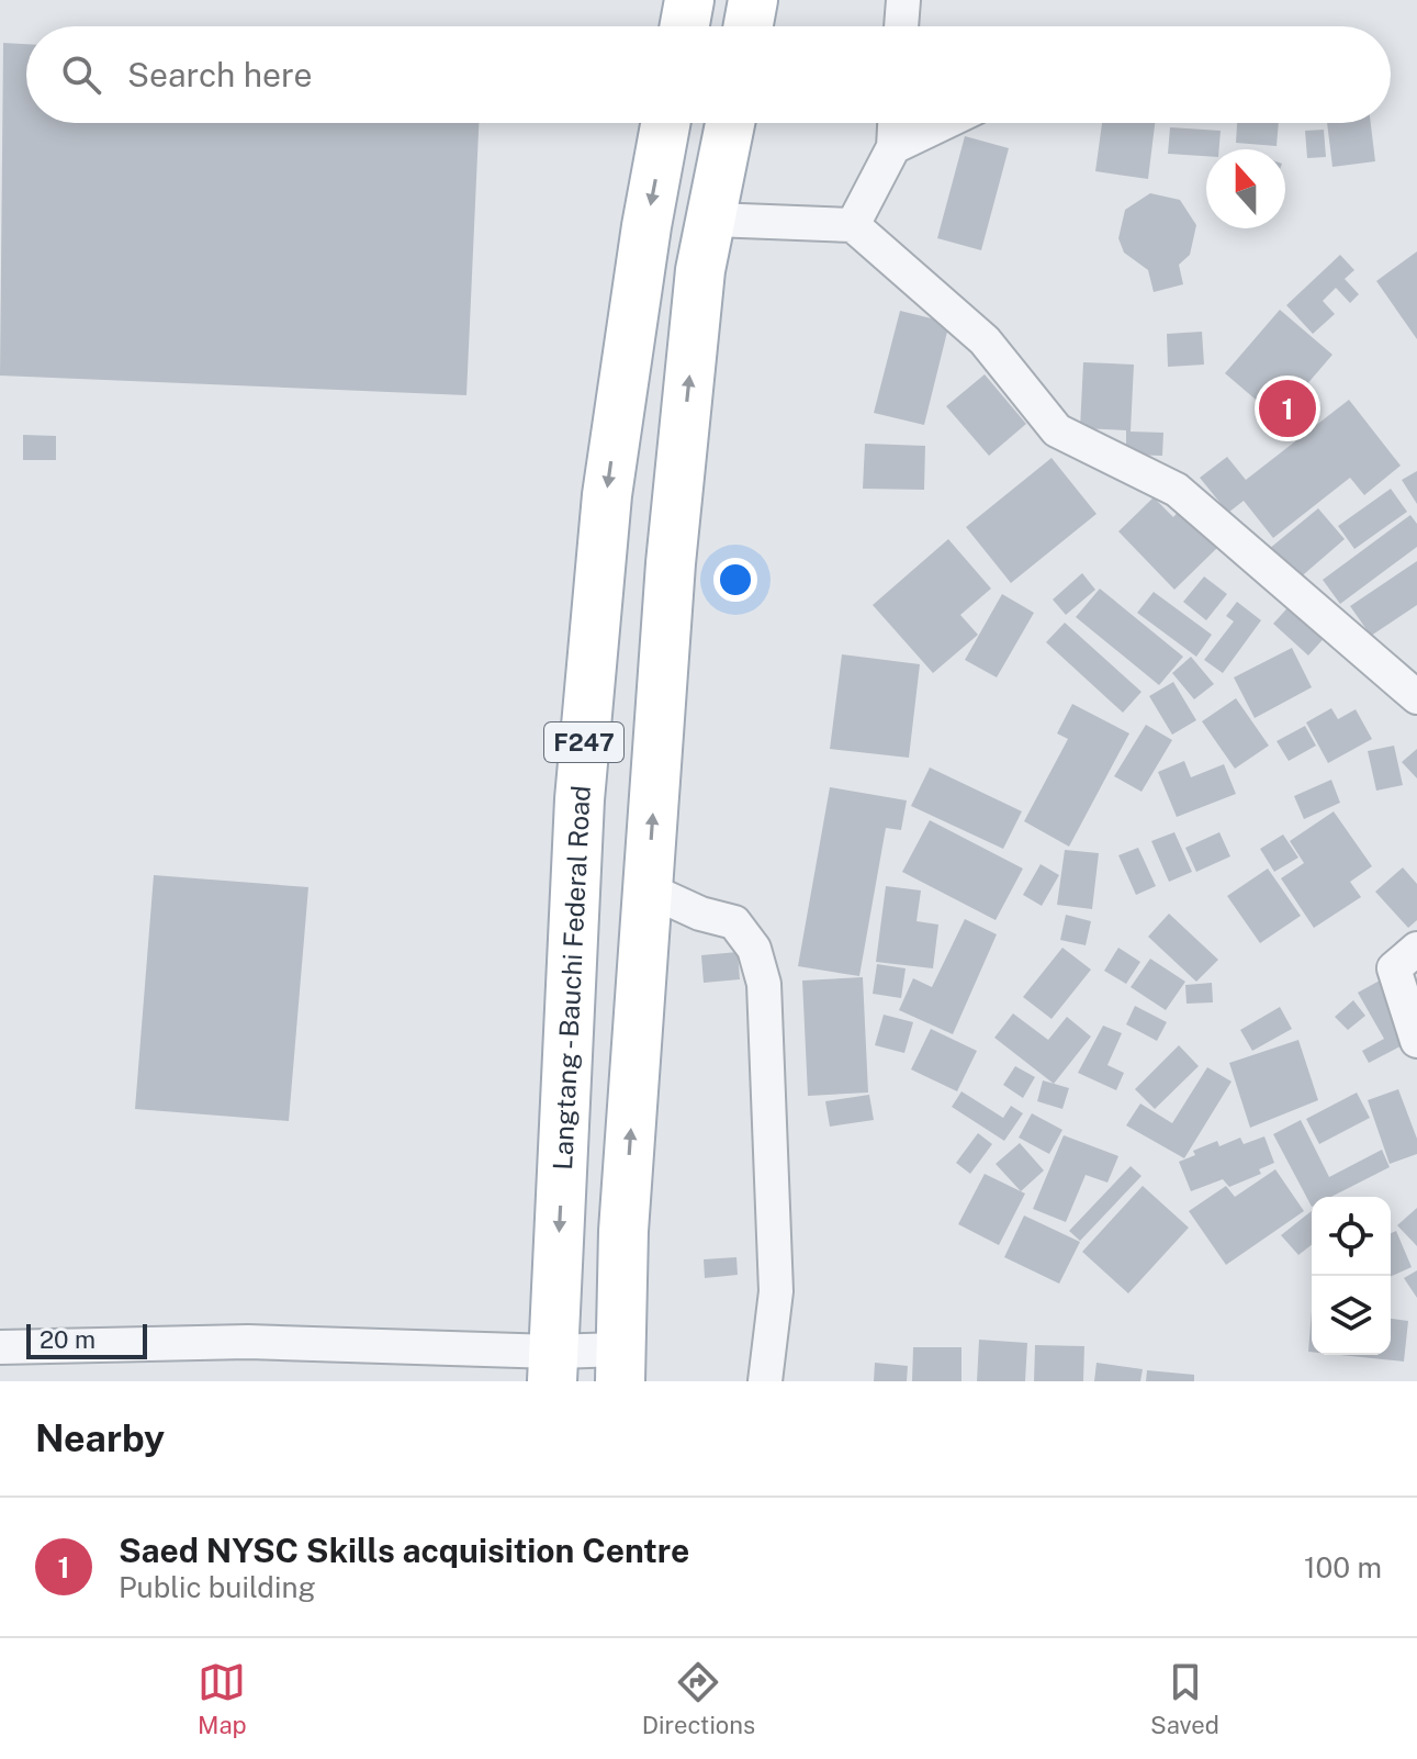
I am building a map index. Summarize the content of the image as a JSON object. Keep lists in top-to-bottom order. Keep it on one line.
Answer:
{"streets":{"main road":["F247","Langtang - Bauchi Federal Road"]},"scale_bar":"20 m","north":"top","page":{"search":"Search here","pins":"1","scale":"20 m","heading":"Nearby","list":[{"mark":"1","name":"Saed NYSC Skills acquisition Centre","note":"Public building","value":"100 m"}],"nav":["Map","Directions","Saved"]}}
